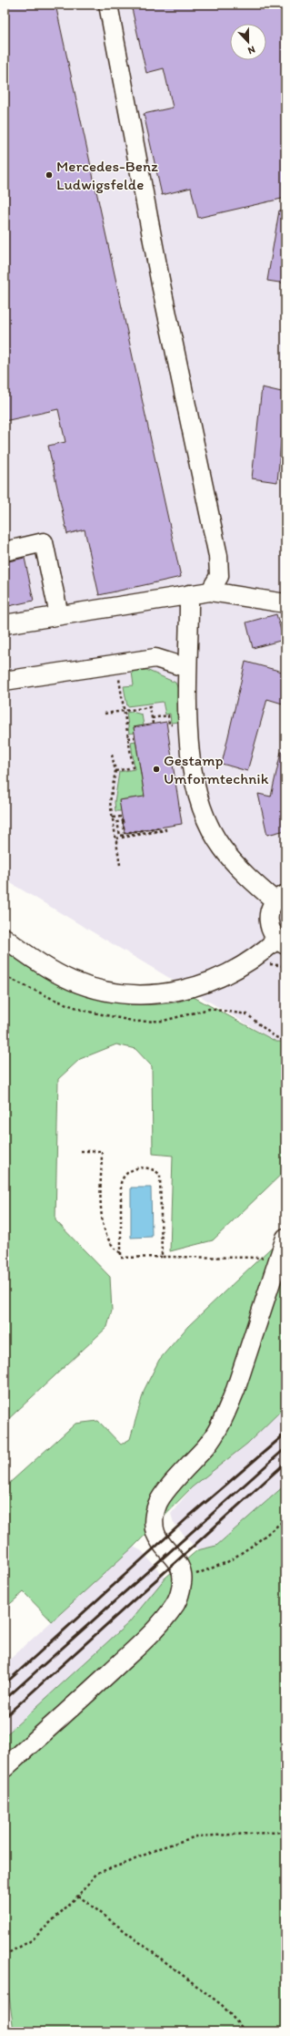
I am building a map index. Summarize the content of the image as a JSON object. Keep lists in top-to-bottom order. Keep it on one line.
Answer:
{"places":["Mercedes-Benz Ludwigsfelde","Gestamp Umformtechnik"],"north":"bottom"}
